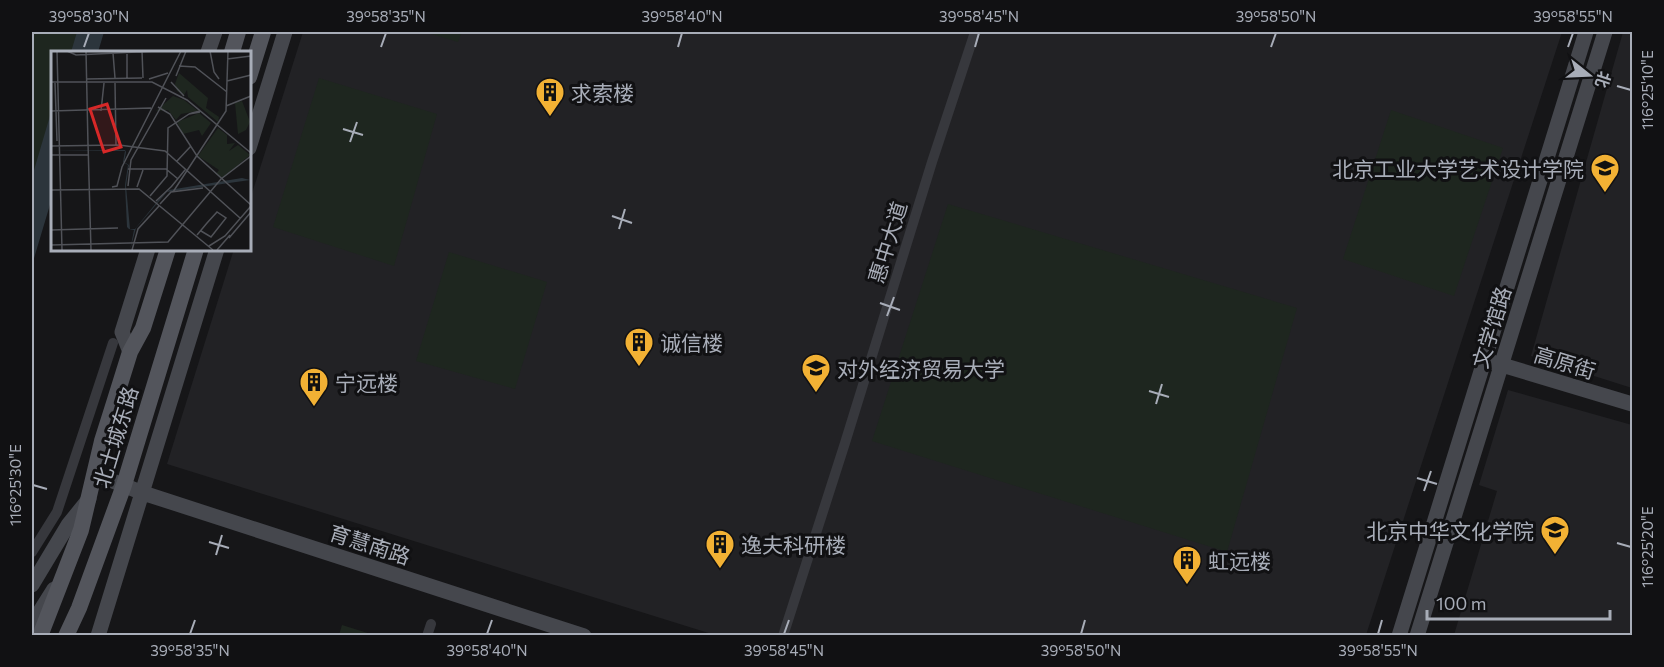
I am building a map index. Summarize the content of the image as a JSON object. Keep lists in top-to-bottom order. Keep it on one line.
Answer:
{"streets":{"main road":["北土城东路"],"street":["惠中大道","文学馆路","高原街","育慧南路"]},"crossings":[["文学馆路","高原街"],["北土城东路","育慧南路"]],"places":{"building":["求索楼","诚信楼","宁远楼","逸夫科研楼","虹远楼"],"school or university":["北京工业大学艺术设计学院","对外经济贸易大学","北京中华文化学院"]},"scale_bar":"100 m","north":"right","coordinates":["39°58'30\"N","39°58'35\"N","39°58'40\"N","39°58'45\"N","39°58'50\"N","39°58'55\"N","116°25'10\"E","116°25'30\"E","116°25'20\"E"]}
